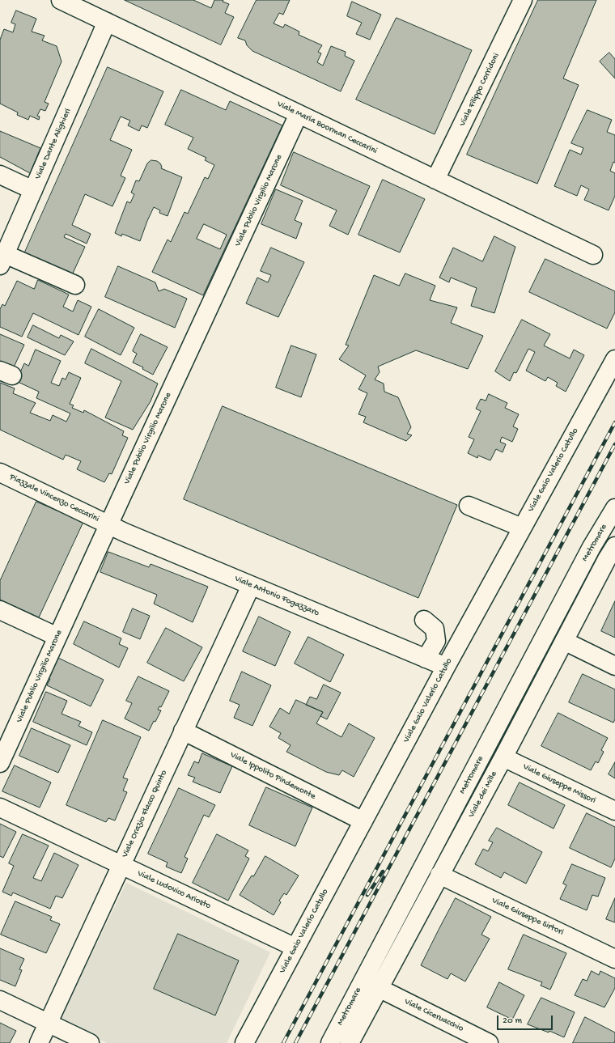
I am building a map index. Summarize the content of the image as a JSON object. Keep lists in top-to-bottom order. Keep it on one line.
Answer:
{"streets":{"street":["Viale Filippo Corridoni","Viale Maria Boorman Ceccarini","Viale Dante Alighieri","Viale Publio Virgilio Marone","Viale Gaio Valerio Catullo","Piazzale Vincenzo Ceccarini","Metromare","Viale Antonio Fogazzaro","Viale Ippolito Pindemonte","Viale Giuseppe Missori","Viale dei Mille","Viale Orazio Flacco Quinto","Viale Ludovico Ariosto","Viale Giuseppe Sirtori","Viale Ciceruacchio"]},"crossings":[["Viale Filippo Corridoni","Viale Maria Boorman Ceccarini"],["Viale Maria Boorman Ceccarini","Viale Dante Alighieri"],["Viale Maria Boorman Ceccarini","Viale Publio Virgilio Marone"],["Viale Publio Virgilio Marone","Piazzale Vincenzo Ceccarini"],["Viale Publio Virgilio Marone","Viale Antonio Fogazzaro"],["Viale Gaio Valerio Catullo","Viale Antonio Fogazzaro"],["Viale Gaio Valerio Catullo","Viale Ippolito Pindemonte"],["Viale Gaio Valerio Catullo","Viale Ludovico Ariosto"],["Piazzale Vincenzo Ceccarini","Viale Antonio Fogazzaro"],["Viale Antonio Fogazzaro","Viale Orazio Flacco Quinto"],["Viale Ippolito Pindemonte","Viale Orazio Flacco Quinto"],["Viale Giuseppe Missori","Viale dei Mille"],["Viale dei Mille","Viale Giuseppe Sirtori"],["Viale dei Mille","Viale Ciceruacchio"],["Viale Orazio Flacco Quinto","Viale Ludovico Ariosto"]],"scale_bar":"20 m"}
